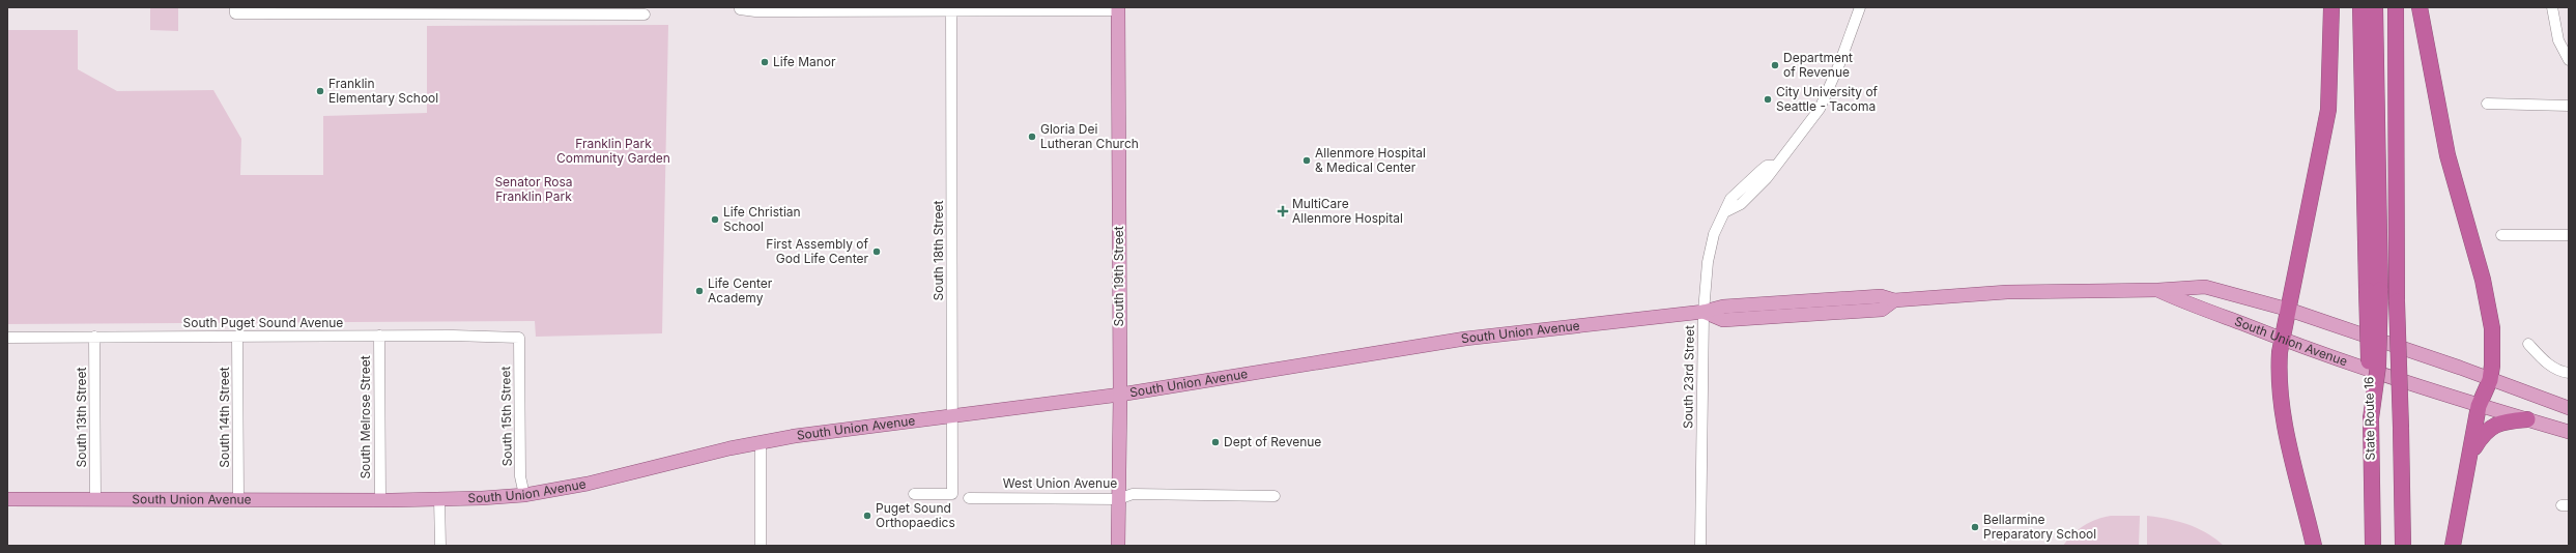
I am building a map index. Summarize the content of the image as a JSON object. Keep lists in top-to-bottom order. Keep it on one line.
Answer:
{"streets":{"highway":["State Route 16"],"main road":["South 19th Street","South Union Avenue"],"street":["South 18th Street","South Puget Sound Avenue","South 23rd Street","South 15th Street","South 13th Street","South 14th Street","South Melrose Street","West Union Avenue"]},"crossings":[["South 18th Street","South Union Avenue"],["South 19th Street","South Union Avenue"],["South 19th Street","West Union Avenue"],["South Puget Sound Avenue","South 15th Street"],["South Puget Sound Avenue","South 13th Street"],["South Puget Sound Avenue","South 14th Street"],["South Puget Sound Avenue","South Melrose Street"],["South Union Avenue","South 23rd Street"],["South Union Avenue","South 15th Street"],["South Union Avenue","South 13th Street"],["South Union Avenue","South 14th Street"],["South Union Avenue","South Melrose Street"]],"parks":["Franklin Park Community Garden","Senator Rosa Franklin Park"],"places":{"other":["Life Manor","Department of Revenue","Franklin Elementary School","City University of Seattle - Tacoma","Gloria Dei Lutheran Church","Allenmore Hospital & Medical Center","Life Christian School","First Assembly of God Life Center","Life Center Academy","Dept of Revenue","Puget Sound Orthopaedics","Bellarmine Preparatory School"],"health":["MultiCare Allenmore Hospital"]}}
